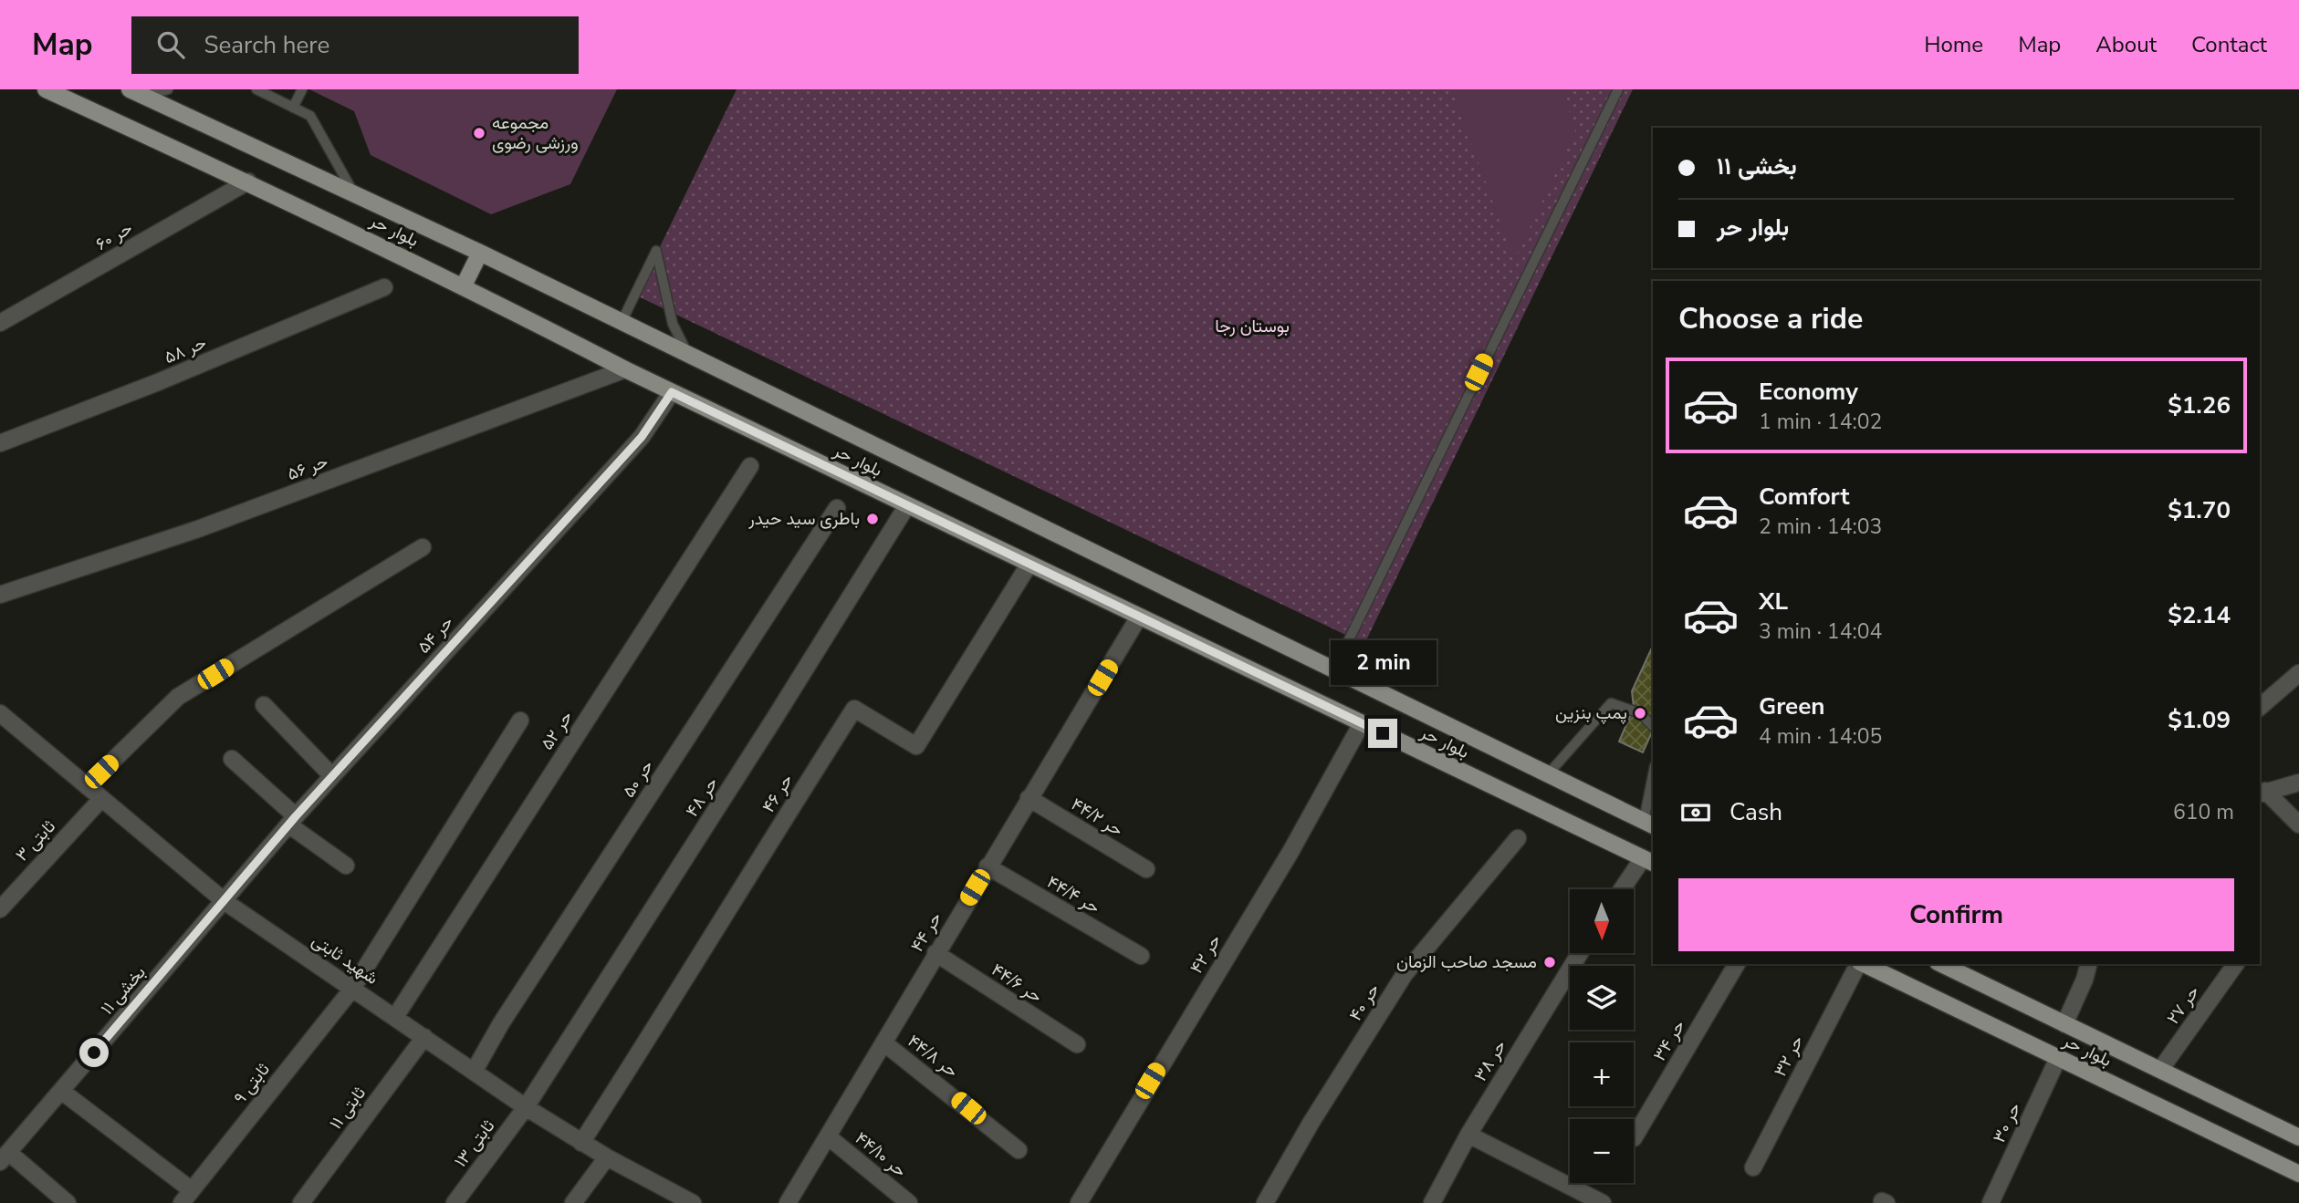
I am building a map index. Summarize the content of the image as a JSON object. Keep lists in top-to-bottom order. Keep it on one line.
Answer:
{"streets":{"main road":["بلوار حر"],"street":["حر ۶۰","حر ۵۸","حر ۵۶","حر ۵۴","حر ۵۲","حر ۵۰","حر ۴۶","حر ۴۸","حر ۴۴/۲","ثابتی ۳","حر ۴۴/۴","حر ۴۴","حر ۴۲","شهید ثابتی","حر ۴۴/۶","بخشی ۱۱","حر ۴۰","حر ۲۷","حر ۳۴","حر ۴۴/۸","حر ۳۲","حر ۳۸","ثابتی ۹","ثابتی ۱۱","حر ۳۰","ثابتی ۱۳","حر ۴۴/۱۰"]},"crossings":[["بلوار حر","حر ۶۰"],["بلوار حر","حر ۵۶"],["بلوار حر","حر ۵۴"],["بلوار حر","حر ۴۶"],["بلوار حر","حر ۴۸"],["بلوار حر","حر ۴۴"],["بلوار حر","حر ۴۲"],["بلوار حر","حر ۲۷"],["بلوار حر","حر ۳۰"],["حر ۵۴","شهید ثابتی"],["حر ۵۴","بخشی ۱۱"],["حر ۵۲","شهید ثابتی"],["حر ۵۰","شهید ثابتی"],["حر ۴۶","شهید ثابتی"],["حر ۴۸","شهید ثابتی"],["حر ۴۸","ثابتی ۱۳"],["حر ۴۴/۲","حر ۴۴"],["ثابتی ۳","شهید ثابتی"],["حر ۴۴/۴","حر ۴۴"],["حر ۴۴","حر ۴۴/۶"],["حر ۴۴","حر ۴۴/۸"],["حر ۴۴","حر ۴۴/۱۰"],["شهید ثابتی","بخشی ۱۱"],["شهید ثابتی","ثابتی ۹"],["شهید ثابتی","ثابتی ۱۱"],["شهید ثابتی","ثابتی ۱۳"]],"parks":["بوستان رجا"],"places":["مجموعه ورزشی رضوی","باطری سید حیدر","پمپ بنزین","مسجد صاحب الزمان"],"north":"bottom","page":{"header":"Map","search":"Search here","nav":["Home","Map","About","Contact"],"banner":["بخشی ۱۱","بلوار حر"],"heading":"Choose a ride","list":[{"name":"Economy","note":"1 min · 14:02","value":"$1.26"},{"name":"Comfort","note":"2 min · 14:03","value":"$1.70"},{"name":"XL","note":"3 min · 14:04","value":"$2.14"},{"name":"Green","note":"4 min · 14:05","value":"$1.09"}],"bubble":"2 min","pay":["Cash","610 m"],"buttons":"Confirm","map_buttons":["+","−"]}}
